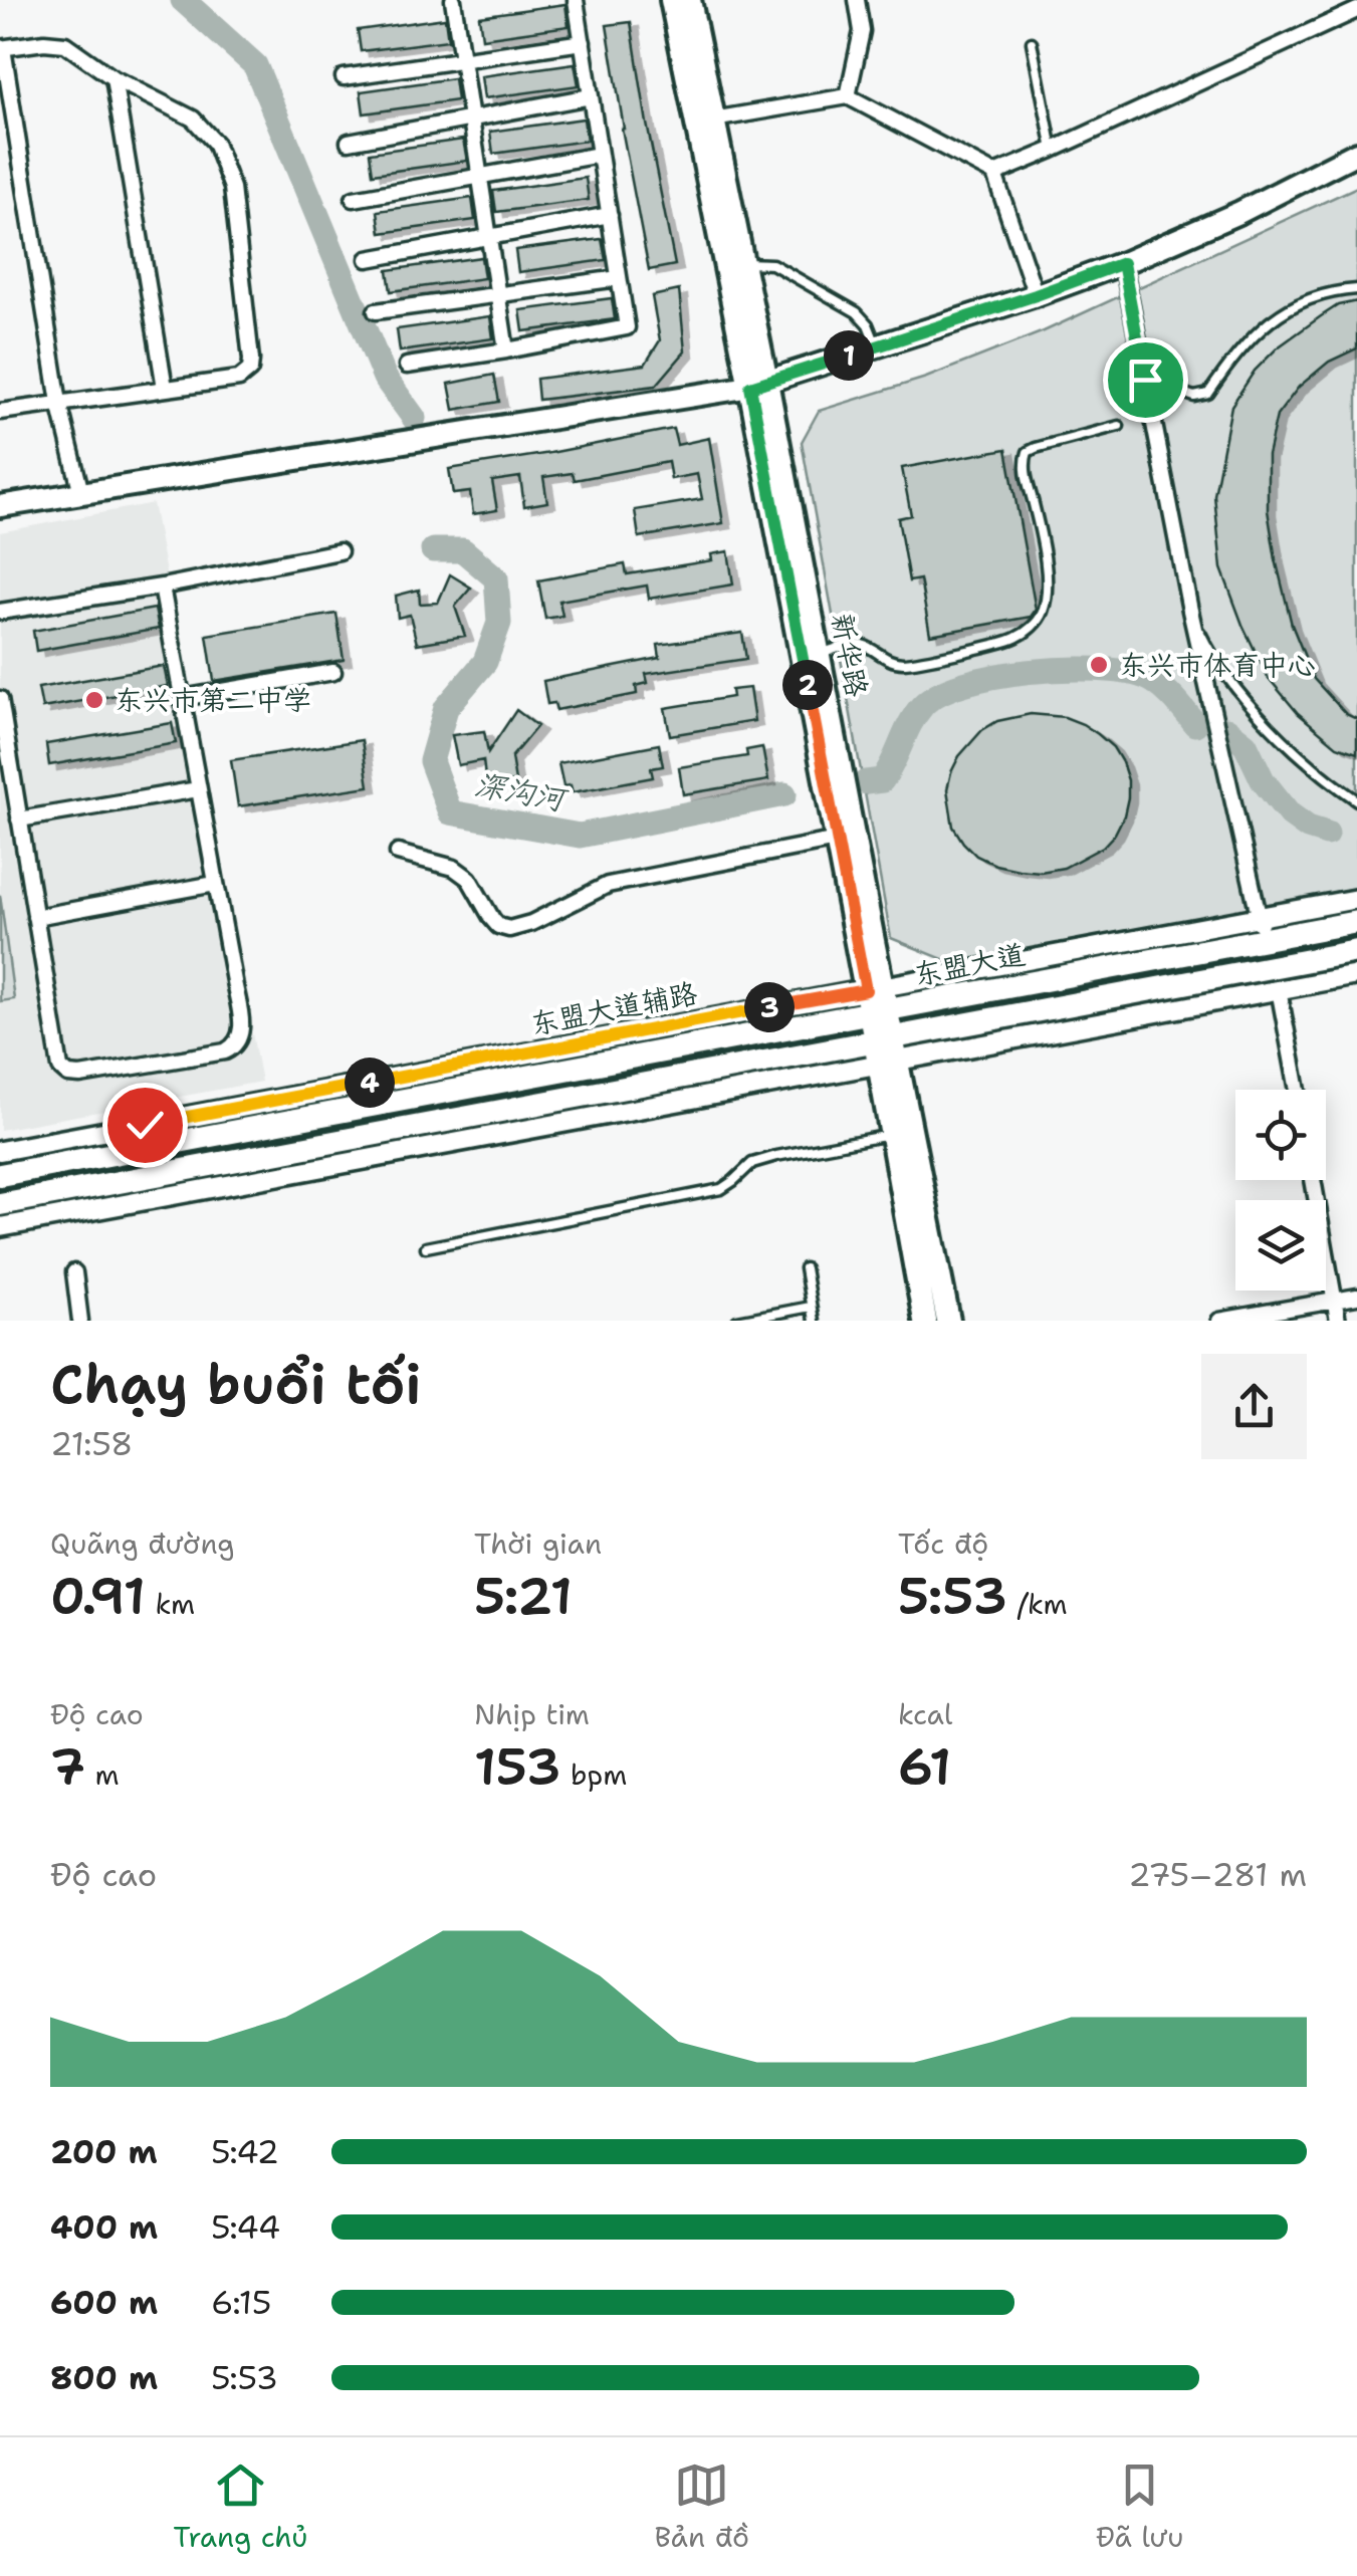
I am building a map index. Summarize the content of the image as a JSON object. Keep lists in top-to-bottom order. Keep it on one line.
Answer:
{"streets":{"main road":["新华路","东盟大道"],"street":["东盟大道辅路"]},"crossings":[["新华路","东盟大道"],["新华路","东盟大道辅路"],["东盟大道","东盟大道辅路"]],"water":["深沟河"],"places":["东兴市体育中心","东兴市第二中学"],"page":{"pins":["1","2","3","4"],"heading":["Chạy buổi tối","21:58"],"stats":[["Quãng đường","0.91 km"],["Thời gian","5:21"],["Tốc độ","5:53 /km"],["Độ cao","7 m"],["Nhịp tim","153 bpm"],["kcal","61"]],"chart":["Độ cao","275–281 m"],"list":[{"name":"200 m","note":"5:42"},{"name":"400 m","note":"5:44"},{"name":"600 m","note":"6:15"},{"name":"800 m","note":"5:53"}],"tabs":["Trang chủ","Bản đồ","Đã lưu"]}}
